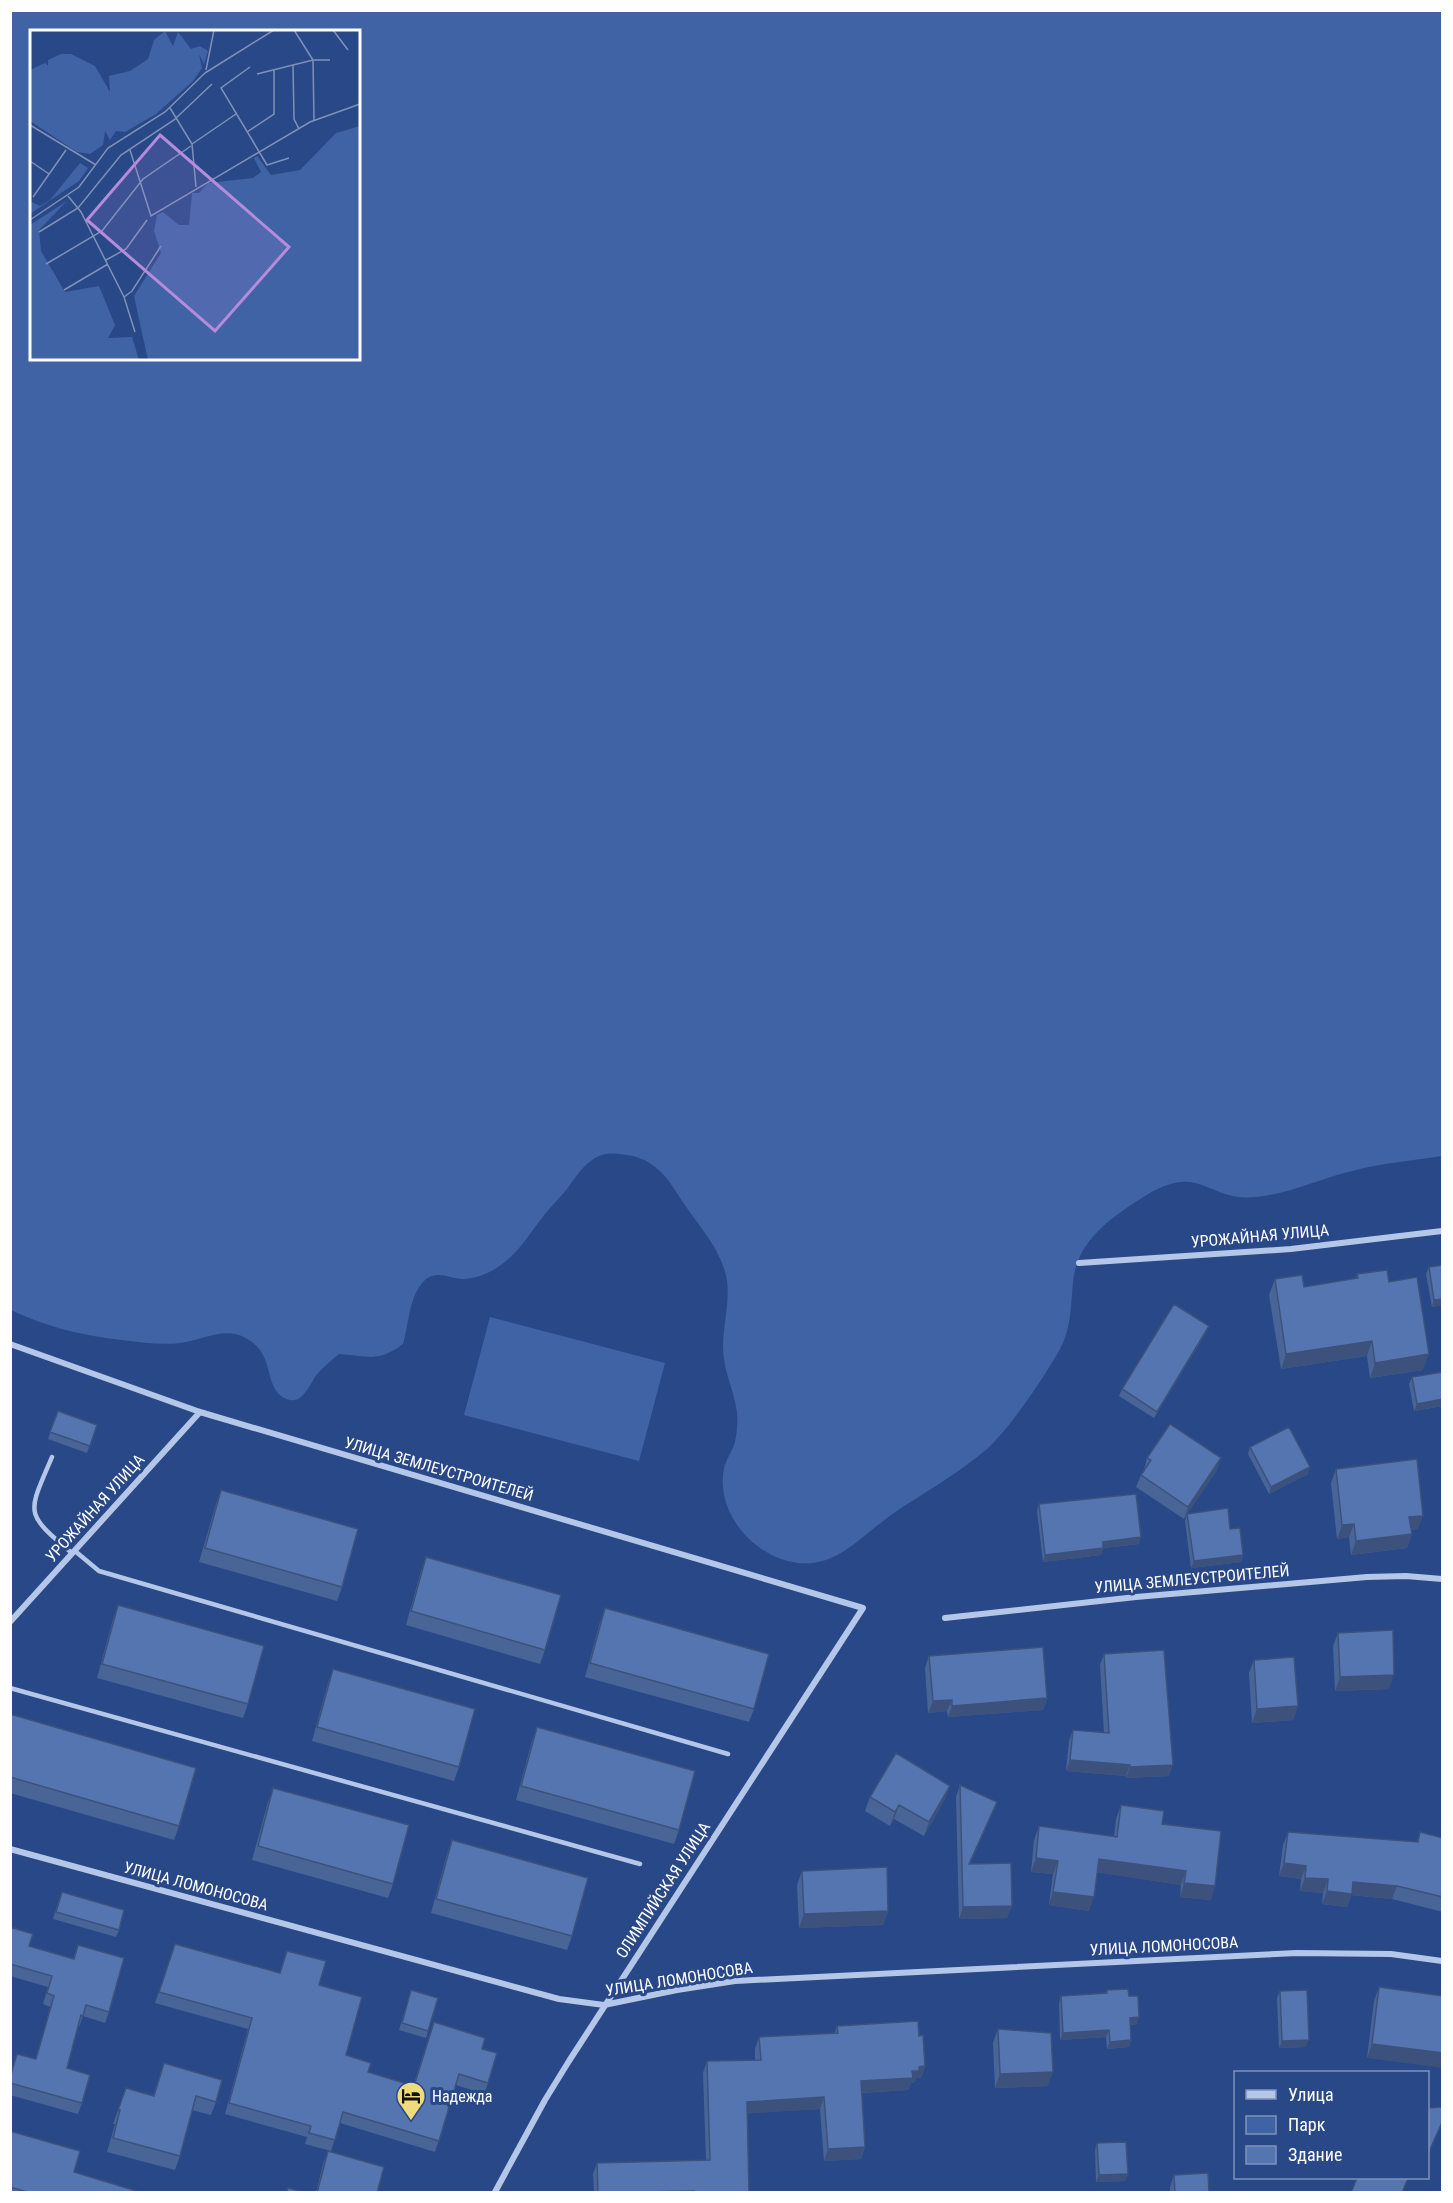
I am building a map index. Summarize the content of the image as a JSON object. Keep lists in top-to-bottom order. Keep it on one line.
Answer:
{"streets":{"street":["УРОЖАЙНАЯ УЛИЦА","УЛИЦА ЗЕМЛЕУСТРОИТЕЛЕЙ","УЛИЦА ЛОМОНОСОВА","ОЛИМПИЙСКАЯ УЛИЦА"]},"crossings":[["УРОЖАЙНАЯ УЛИЦА","УЛИЦА ЗЕМЛЕУСТРОИТЕЛЕЙ"],["УЛИЦА ЗЕМЛЕУСТРОИТЕЛЕЙ","ОЛИМПИЙСКАЯ УЛИЦА"],["УЛИЦА ЛОМОНОСОВА","ОЛИМПИЙСКАЯ УЛИЦА"]],"places":{"hotel":["Надежда"]},"legend":["Улица","Парк","Здание"]}
